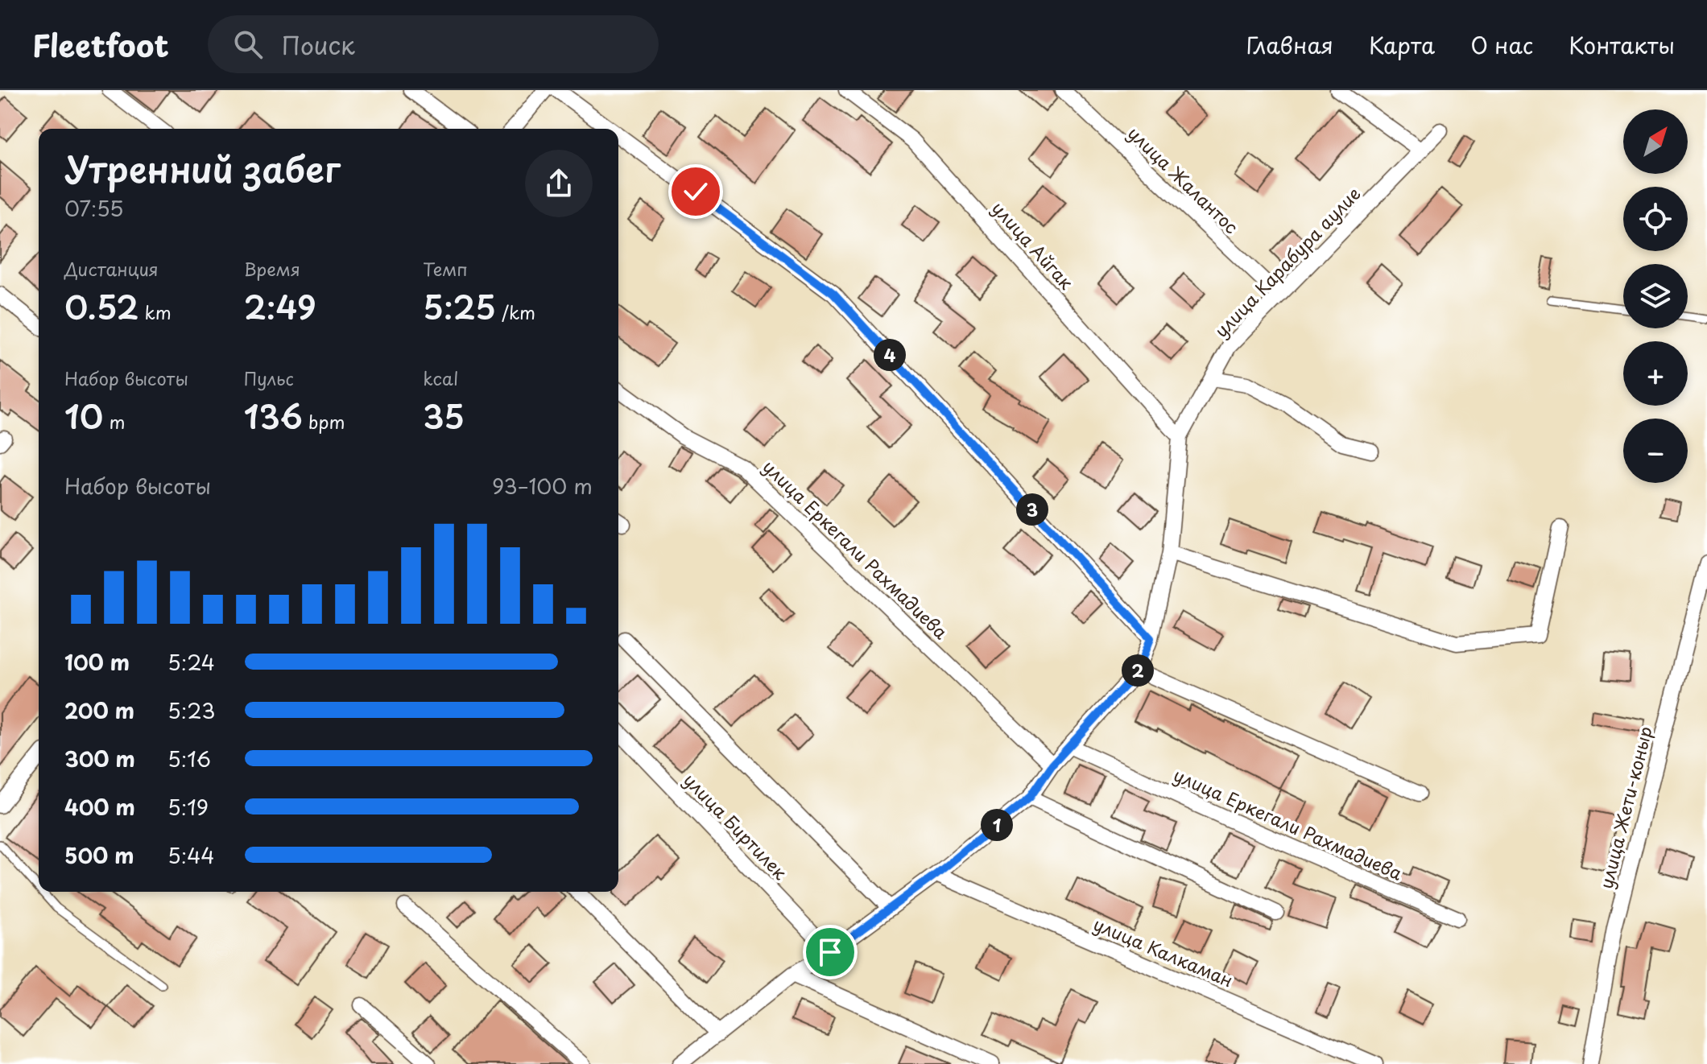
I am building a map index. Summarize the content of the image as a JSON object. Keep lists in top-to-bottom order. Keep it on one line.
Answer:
{"streets":{"street":["улица Жалантос","улица Айгак","улица Карабура аулие","улица Еркегали Рахмадиева","улица Жети-коныр","улица Биртилек","улица Калкаман"]},"crossings":[["улица Жалантос","улица Карабура аулие"],["улица Айгак","улица Карабура аулие"],["улица Карабура аулие","улица Еркегали Рахмадиева"],["улица Карабура аулие","улица Биртилек"],["улица Карабура аулие","улица Калкаман"]],"north":"top right","page":{"header":"Fleetfoot","search":"Поиск","nav":["Главная","Карта","О нас","Контакты"],"map_buttons":["+","−"],"heading":["Утренний забег","07:55"],"stats":[["Дистанция","0.52 km"],["Время","2:49"],["Темп","5:25 /km"],["Набор высоты","10 m"],["Пульс","136 bpm"],["kcal","35"]],"pins":["4","3","2","1"],"chart":["Набор высоты","93–100 m"],"list":[{"name":"100 m","note":"5:24"},{"name":"200 m","note":"5:23"},{"name":"300 m","note":"5:16"},{"name":"400 m","note":"5:19"},{"name":"500 m","note":"5:44"}]}}
